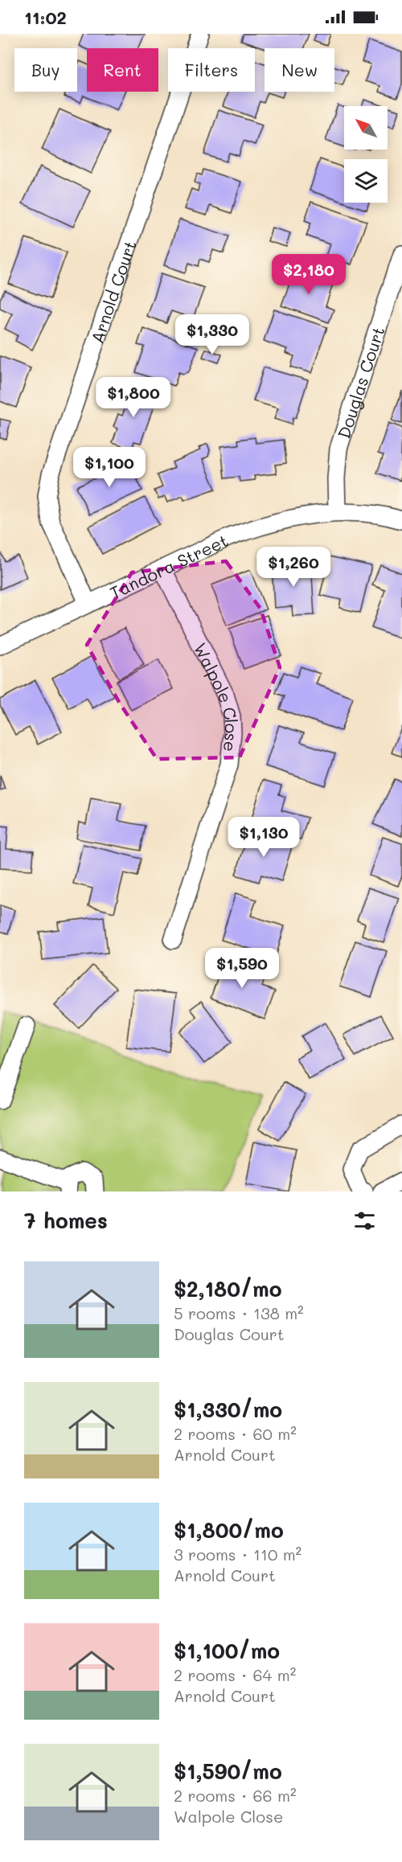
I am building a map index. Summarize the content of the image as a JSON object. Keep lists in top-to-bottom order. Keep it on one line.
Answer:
{"streets":{"street":["Arnold Court","Douglas Court","Tandora Street","Walpole Close"]},"crossings":[["Arnold Court","Tandora Street"],["Douglas Court","Tandora Street"],["Tandora Street","Walpole Close"]],"north":"top left","page":{"status":"11:02","chip":["Buy","Rent","Filters","New"],"price":["$2,180","$1,330","$1,800","$1,100","$1,260","$1,130","$1,590"],"heading":"7 homes","list":[{"name":"$2,180/mo","note":"5 rooms · 138 m² · Douglas Court"},{"name":"$1,330/mo","note":"2 rooms · 60 m² · Arnold Court"},{"name":"$1,800/mo","note":"3 rooms · 110 m² · Arnold Court"},{"name":"$1,100/mo","note":"2 rooms · 64 m² · Arnold Court"},{"name":"$1,590/mo","note":"2 rooms · 66 m² · Walpole Close"}]}}
